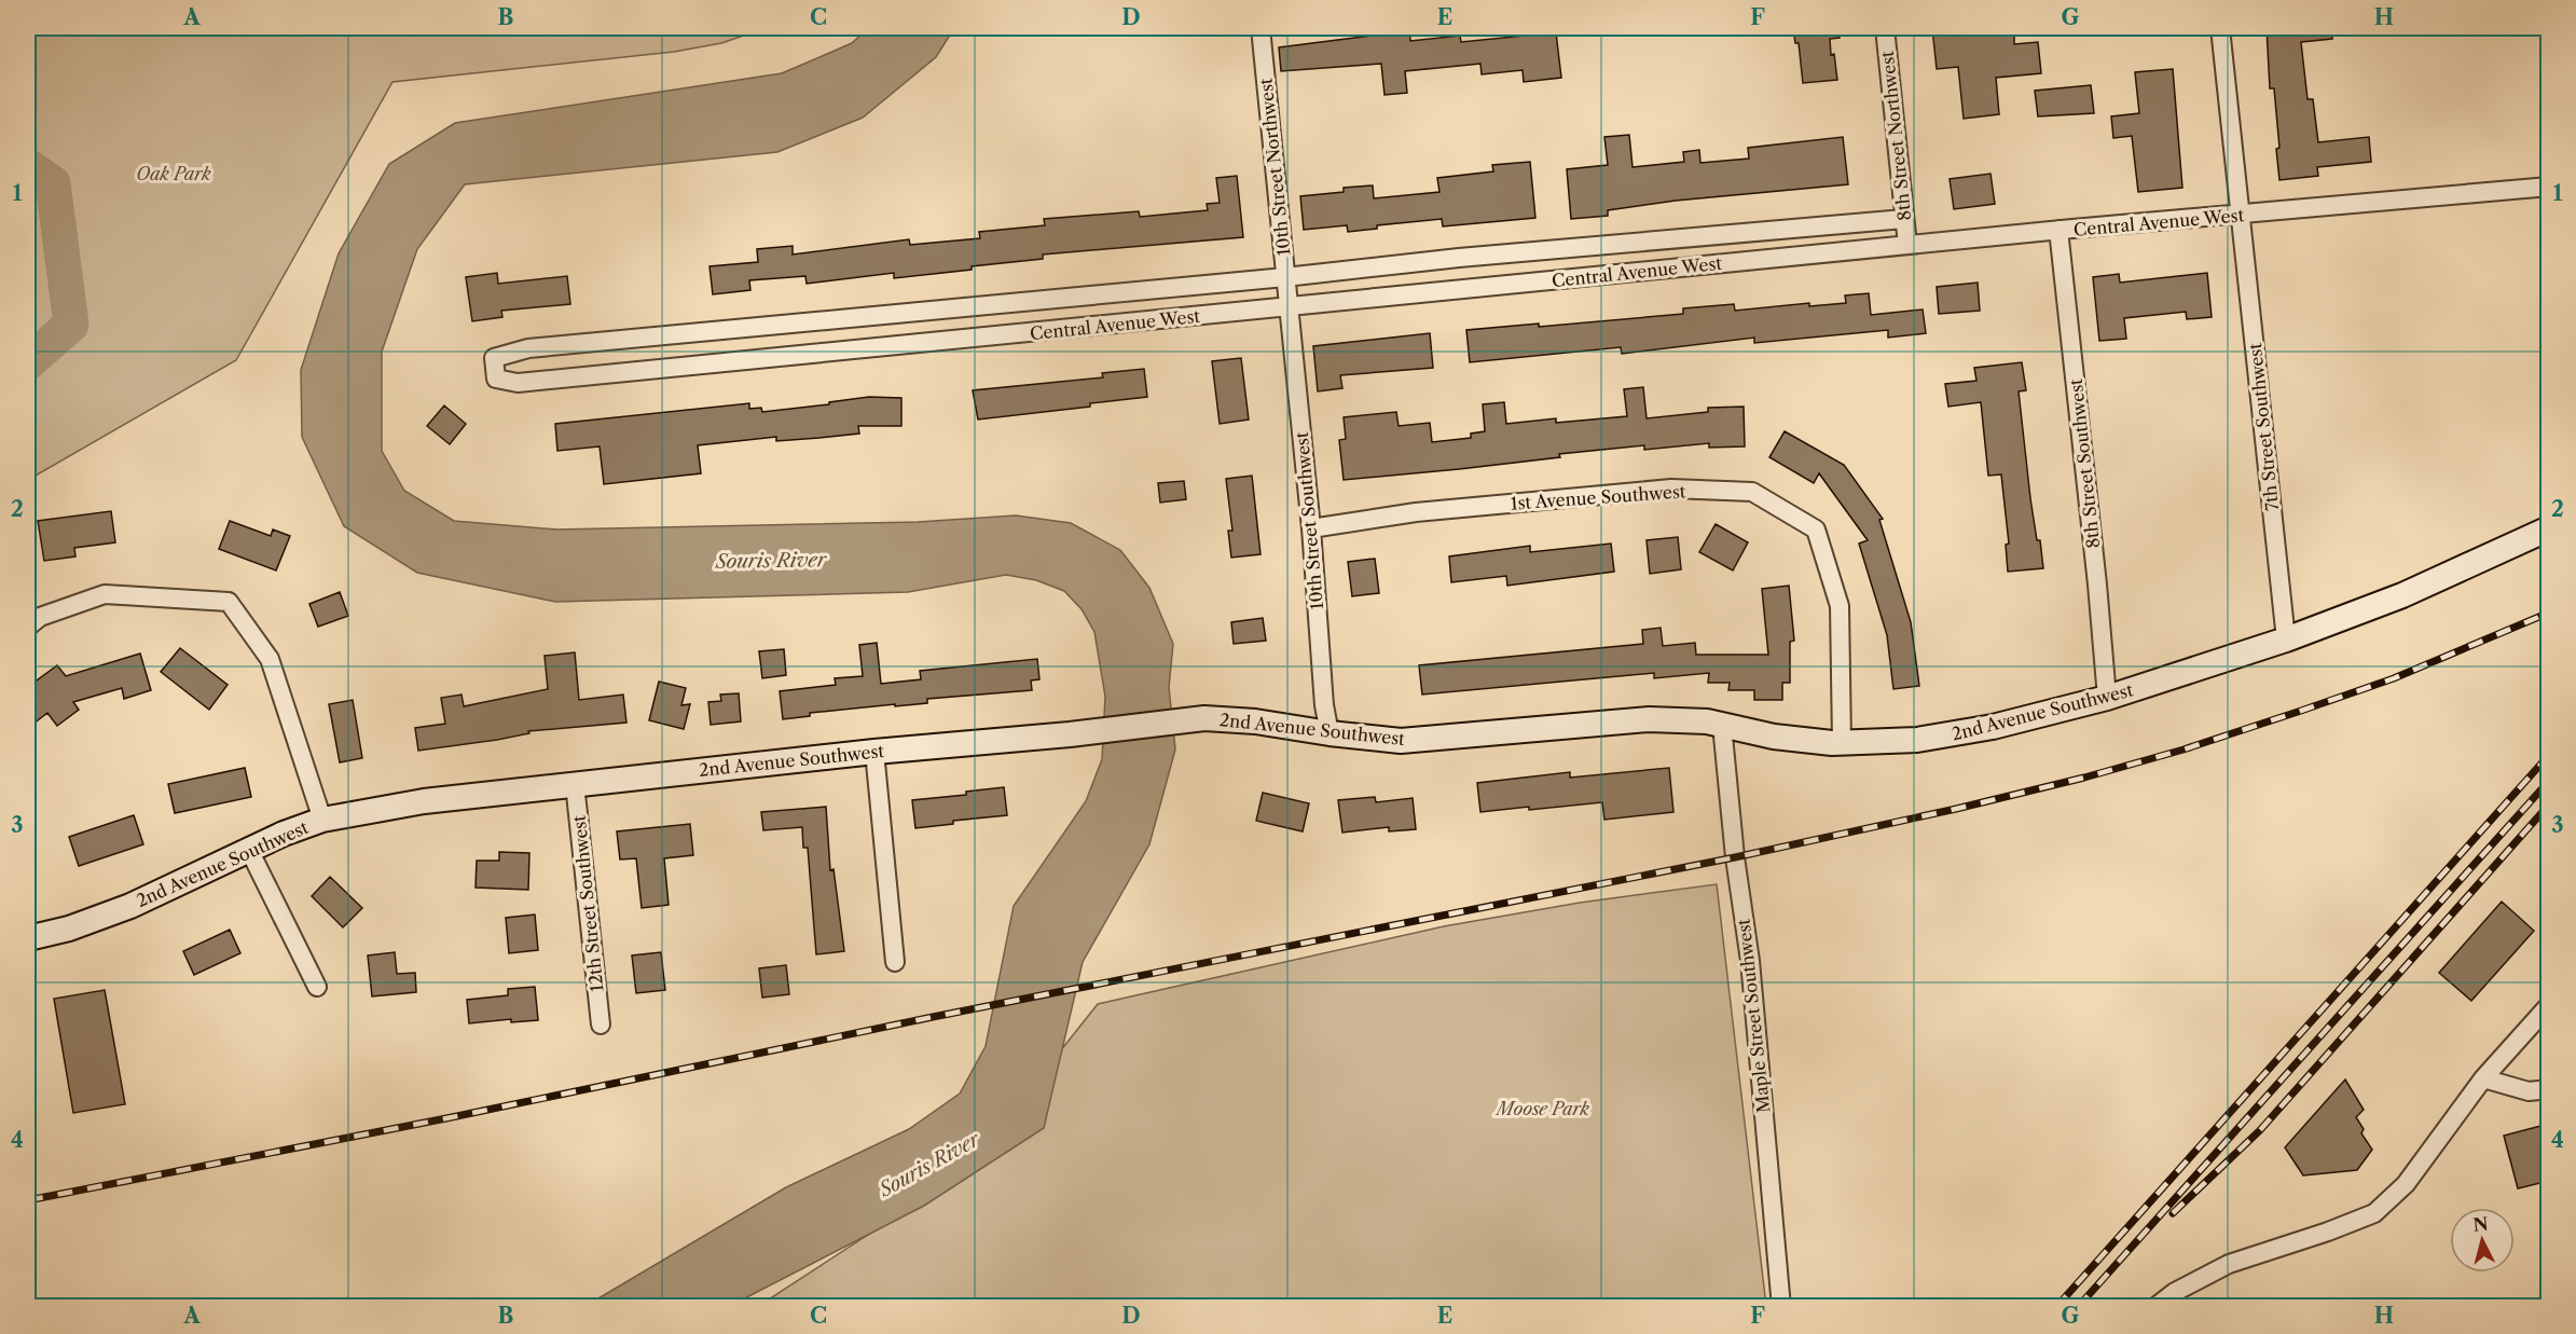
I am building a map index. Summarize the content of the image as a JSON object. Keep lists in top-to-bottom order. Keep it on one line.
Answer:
{"streets":{"street":["8th Street Northwest","10th Street Northwest","Central Avenue West","7th Street Southwest","8th Street Southwest","1st Avenue Southwest","10th Street Southwest","2nd Avenue Southwest","12th Street Southwest","Maple Street Southwest"]},"crossings":[["8th Street Northwest","Central Avenue West"],["10th Street Northwest","Central Avenue West"],["10th Street Northwest","10th Street Southwest"],["Central Avenue West","7th Street Southwest"],["Central Avenue West","8th Street Southwest"],["Central Avenue West","10th Street Southwest"],["7th Street Southwest","2nd Avenue Southwest"],["8th Street Southwest","2nd Avenue Southwest"],["1st Avenue Southwest","10th Street Southwest"],["1st Avenue Southwest","2nd Avenue Southwest"],["10th Street Southwest","2nd Avenue Southwest"],["2nd Avenue Southwest","12th Street Southwest"],["2nd Avenue Southwest","Maple Street Southwest"]],"water":["Souris River"],"parks":["Oak Park","Moose Park"],"north":"top","grid":{"columns":["A","B","C","D","E","F","G","H"],"rows":["1","2","3","4"]}}
